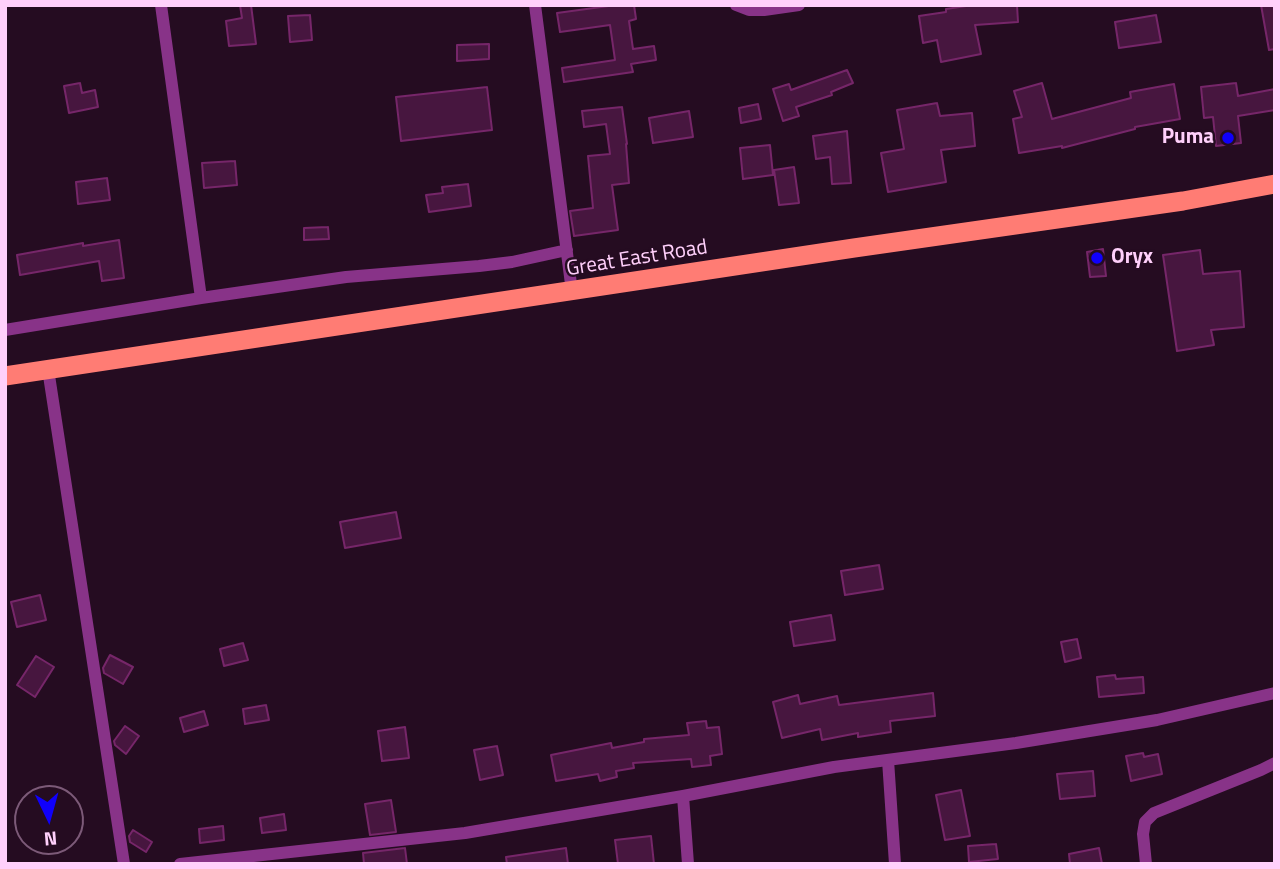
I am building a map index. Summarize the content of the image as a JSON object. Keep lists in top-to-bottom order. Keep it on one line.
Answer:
{"streets":{"highway":["Great East Road"]},"places":["Puma","Oryx"],"north":"bottom"}
